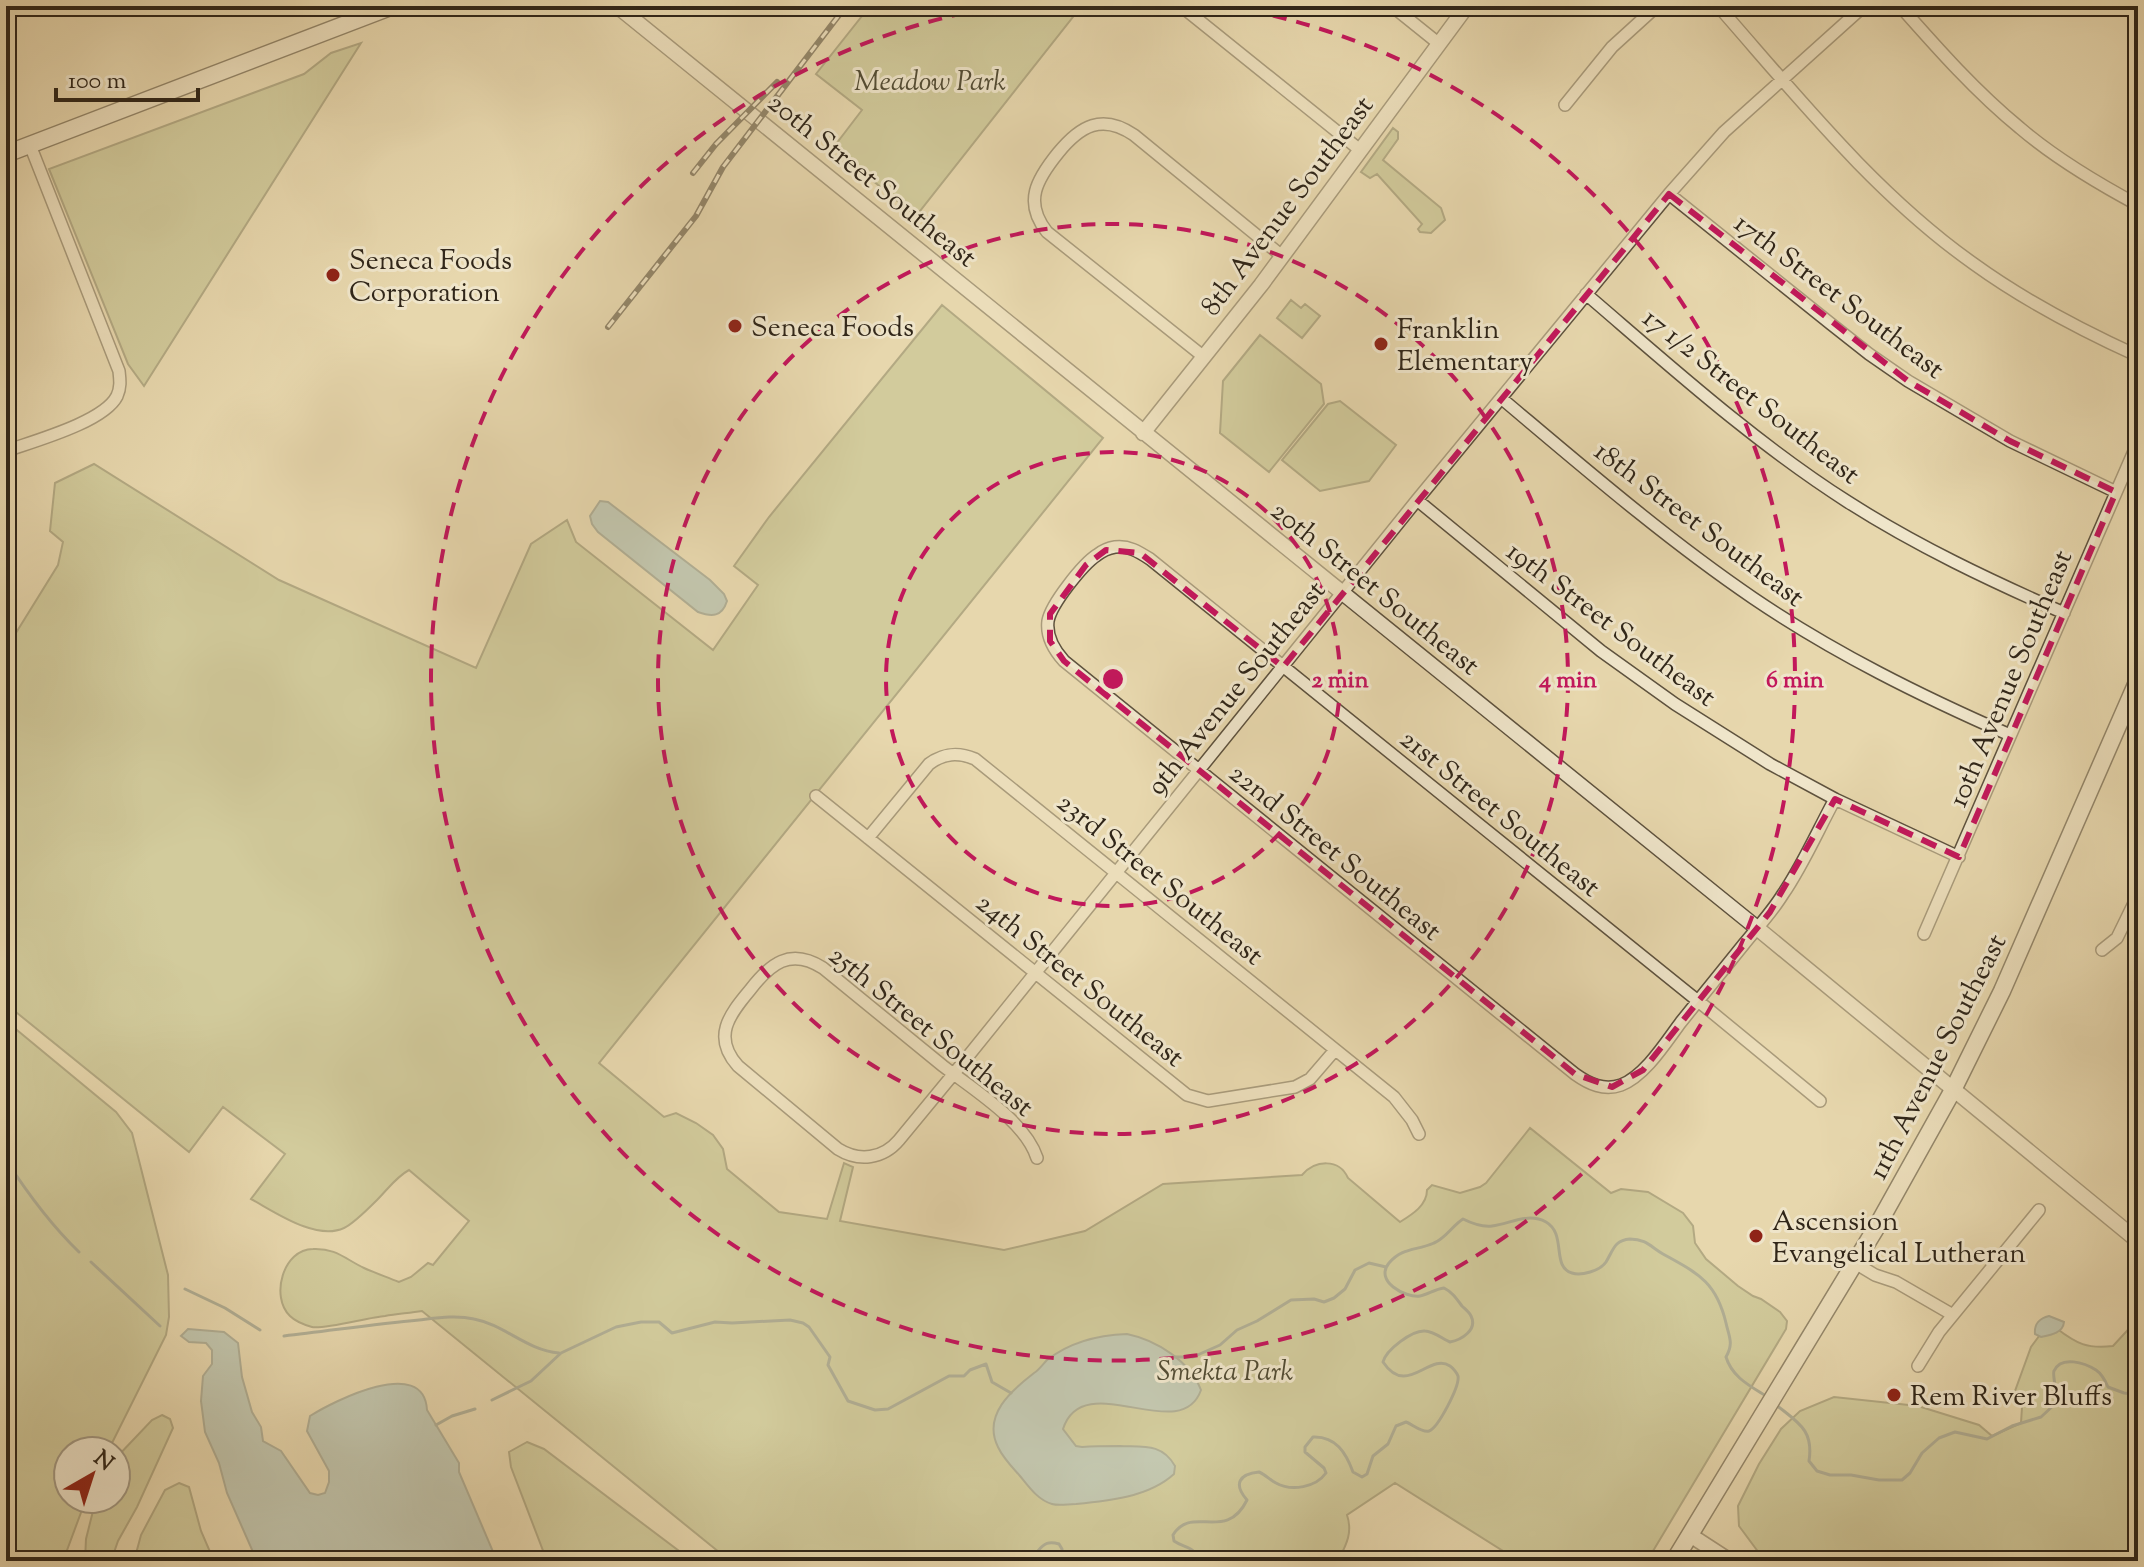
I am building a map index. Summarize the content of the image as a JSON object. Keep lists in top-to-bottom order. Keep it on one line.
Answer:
{"streets":{"main road":["11th Avenue Southeast"],"street":["20th Street Southeast","8th Avenue Southeast","17th Street Southeast","17 1/2 Street Southeast","18th Street Southeast","19th Street Southeast","10th Avenue Southeast","9th Avenue Southeast","21st Street Southeast","22nd Street Southeast","23rd Street Southeast","24th Street Southeast","25th Street Southeast"]},"crossings":[["20th Street Southeast","8th Avenue Southeast"],["20th Street Southeast","9th Avenue Southeast"],["20th Street Southeast","11th Avenue Southeast"],["17th Street Southeast","10th Avenue Southeast"],["17th Street Southeast","9th Avenue Southeast"],["17 1/2 Street Southeast","10th Avenue Southeast"],["17 1/2 Street Southeast","9th Avenue Southeast"],["18th Street Southeast","10th Avenue Southeast"],["18th Street Southeast","9th Avenue Southeast"],["19th Street Southeast","10th Avenue Southeast"],["19th Street Southeast","9th Avenue Southeast"],["9th Avenue Southeast","21st Street Southeast"],["9th Avenue Southeast","22nd Street Southeast"],["9th Avenue Southeast","23rd Street Southeast"],["9th Avenue Southeast","24th Street Southeast"],["9th Avenue Southeast","25th Street Southeast"],["21st Street Southeast","22nd Street Southeast"],["23rd Street Southeast","24th Street Southeast"]],"parks":["Meadow Park","Smekta Park"],"places":["Seneca Foods Corporation","Seneca Foods","Franklin Elementary","Ascension Evangelical Lutheran","Rem River Bluffs"],"scale_bar":"100 m","north":"top right","rings":["2 min","4 min","6 min"]}
